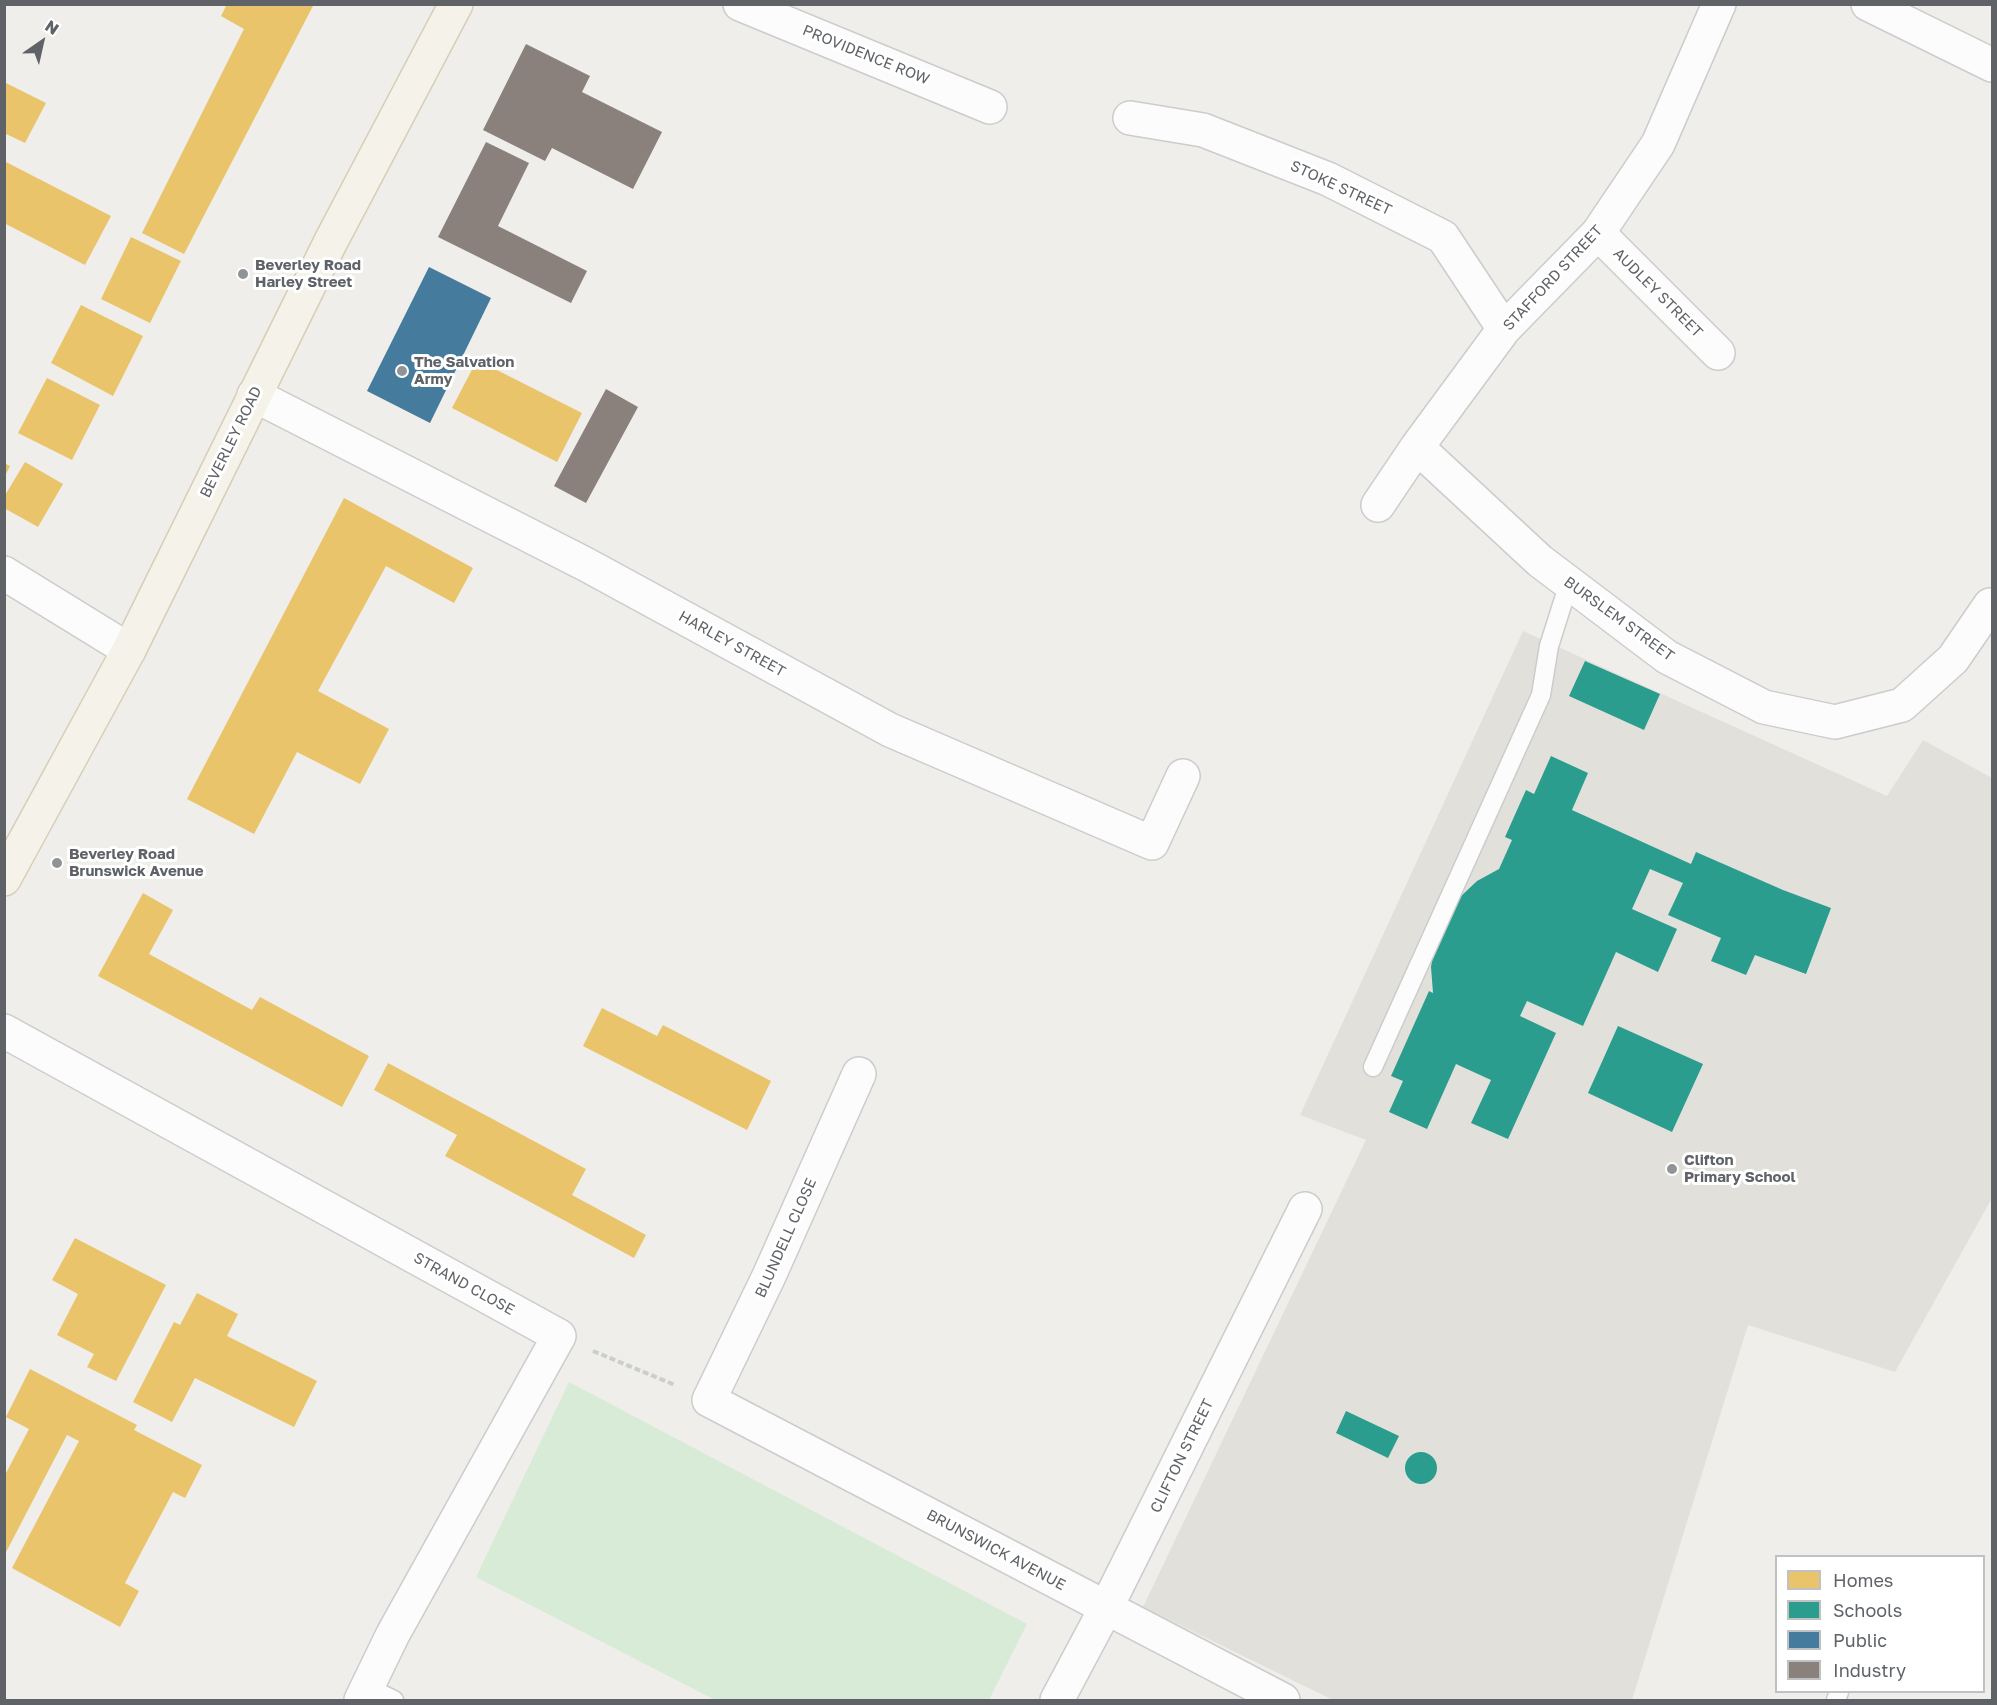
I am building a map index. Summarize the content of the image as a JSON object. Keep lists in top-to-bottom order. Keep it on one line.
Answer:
{"streets":{"main road":["BEVERLEY ROAD"],"street":["PROVIDENCE ROW","STOKE STREET","STAFFORD STREET","AUDLEY STREET","BURSLEM STREET","HARLEY STREET","BLUNDELL CLOSE","STRAND CLOSE","CLIFTON STREET","BRUNSWICK AVENUE"]},"crossings":[["STOKE STREET","STAFFORD STREET"],["STAFFORD STREET","AUDLEY STREET"],["STAFFORD STREET","BURSLEM STREET"],["BEVERLEY ROAD","HARLEY STREET"],["BLUNDELL CLOSE","BRUNSWICK AVENUE"],["CLIFTON STREET","BRUNSWICK AVENUE"]],"places":["Beverley Road Harley Street","The Salvation Army","Beverley Road Brunswick Avenue","Clifton Primary School"],"legend":["Homes","Schools","Public","Industry"],"north":"top right"}
